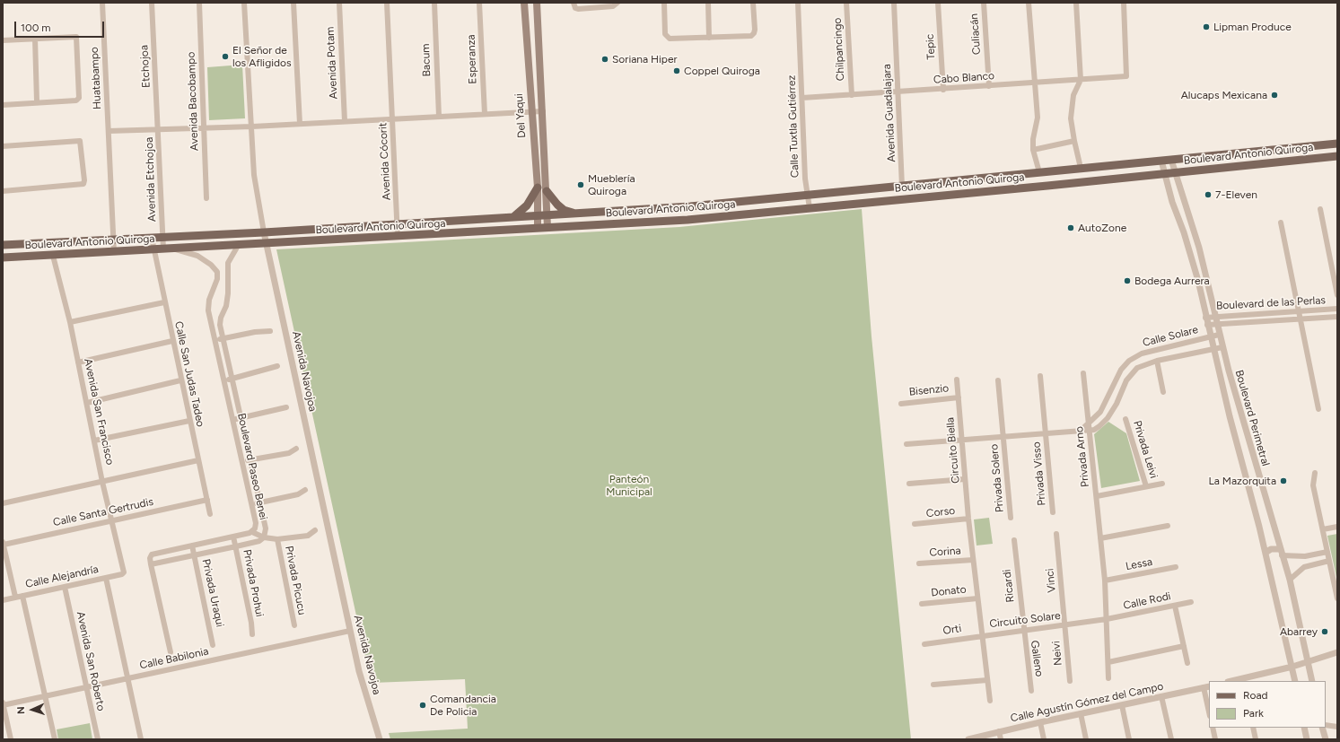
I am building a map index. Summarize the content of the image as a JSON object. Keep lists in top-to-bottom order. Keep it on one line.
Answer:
{"streets":{"main road":["Del Yaqui","Boulevard Antonio Quiroga"],"street":["Culiacán","Tepic","Chilpancingo","Esperanza","Bacum","Avenida Potam","Etchojoa","Huatabampo","Cabo Blanco","Avenida Bacobampo","Avenida Guadalajara","Calle Tuxtla Gutiérrez","Avenida Cócorit","Avenida Etchojoa","Boulevard de las Perlas","Calle Solare","Avenida Navojoa","Calle San Judas Tadeo","Bisenzio","Avenida San Francisco","Boulevard Perimetral","Privada Leivi","Circuito Biella","Privada Arno","Boulevard Paseo Benei","Privada Visso","Privada Solero","Calle Santa Gertrudis","Corso","Corina","Lessa","Calle Alejandría","Privada Picucu","Vinci","Privada Prohui","Ricardi","Donato","Privada Uraqui","Calle Rodi","Circuito Solare","Orti","Neivi","Calle Babilonia","Galleno","Avenida San Roberto","Calle Agustín Gómez del Campo"]},"crossings":[["Culiacán","Cabo Blanco"],["Tepic","Cabo Blanco"],["Chilpancingo","Cabo Blanco"],["Etchojoa","Avenida Etchojoa"],["Huatabampo","Boulevard Antonio Quiroga"],["Cabo Blanco","Avenida Guadalajara"],["Cabo Blanco","Calle Tuxtla Gutiérrez"],["Avenida Guadalajara","Boulevard Antonio Quiroga"],["Del Yaqui","Boulevard Antonio Quiroga"],["Calle Tuxtla Gutiérrez","Boulevard Antonio Quiroga"],["Boulevard Antonio Quiroga","Avenida Cócorit"],["Boulevard Antonio Quiroga","Avenida Etchojoa"],["Boulevard Antonio Quiroga","Avenida Navojoa"],["Boulevard Antonio Quiroga","Calle San Judas Tadeo"],["Boulevard Antonio Quiroga","Avenida San Francisco"],["Boulevard Antonio Quiroga","Boulevard Perimetral"],["Boulevard Antonio Quiroga","Boulevard Paseo Benei"],["Boulevard de las Perlas","Boulevard Perimetral"],["Calle Solare","Boulevard Perimetral"],["Calle Solare","Privada Arno"],["Avenida Navojoa","Calle Babilonia"],["Calle San Judas Tadeo","Calle Santa Gertrudis"],["Bisenzio","Circuito Biella"],["Avenida San Francisco","Calle Santa Gertrudis"],["Avenida San Francisco","Calle Alejandría"],["Circuito Biella","Corso"],["Circuito Biella","Circuito Solare"],["Boulevard Paseo Benei","Privada Prohui"],["Boulevard Paseo Benei","Privada Uraqui"],["Corso","Circuito Solare"],["Corina","Circuito Solare"],["Calle Alejandría","Avenida San Roberto"],["Vinci","Circuito Solare"],["Vinci","Neivi"],["Ricardi","Circuito Solare"],["Ricardi","Galleno"],["Donato","Circuito Solare"],["Calle Rodi","Circuito Solare"],["Circuito Solare","Orti"],["Circuito Solare","Neivi"],["Circuito Solare","Galleno"],["Calle Babilonia","Avenida San Roberto"]],"parks":["Panteón Municipal"],"places":["Lipman Produce","El Señor de los Afligidos","Soriana Hiper","Coppel Quiroga","Alucaps Mexicana","Mueblería Quiroga","7-Eleven","AutoZone","Bodega Aurrera","La Mazorquita","Abarrey","Comandancia De Policia"],"legend":["Road","Park"],"scale_bar":"100 m","north":"left"}
